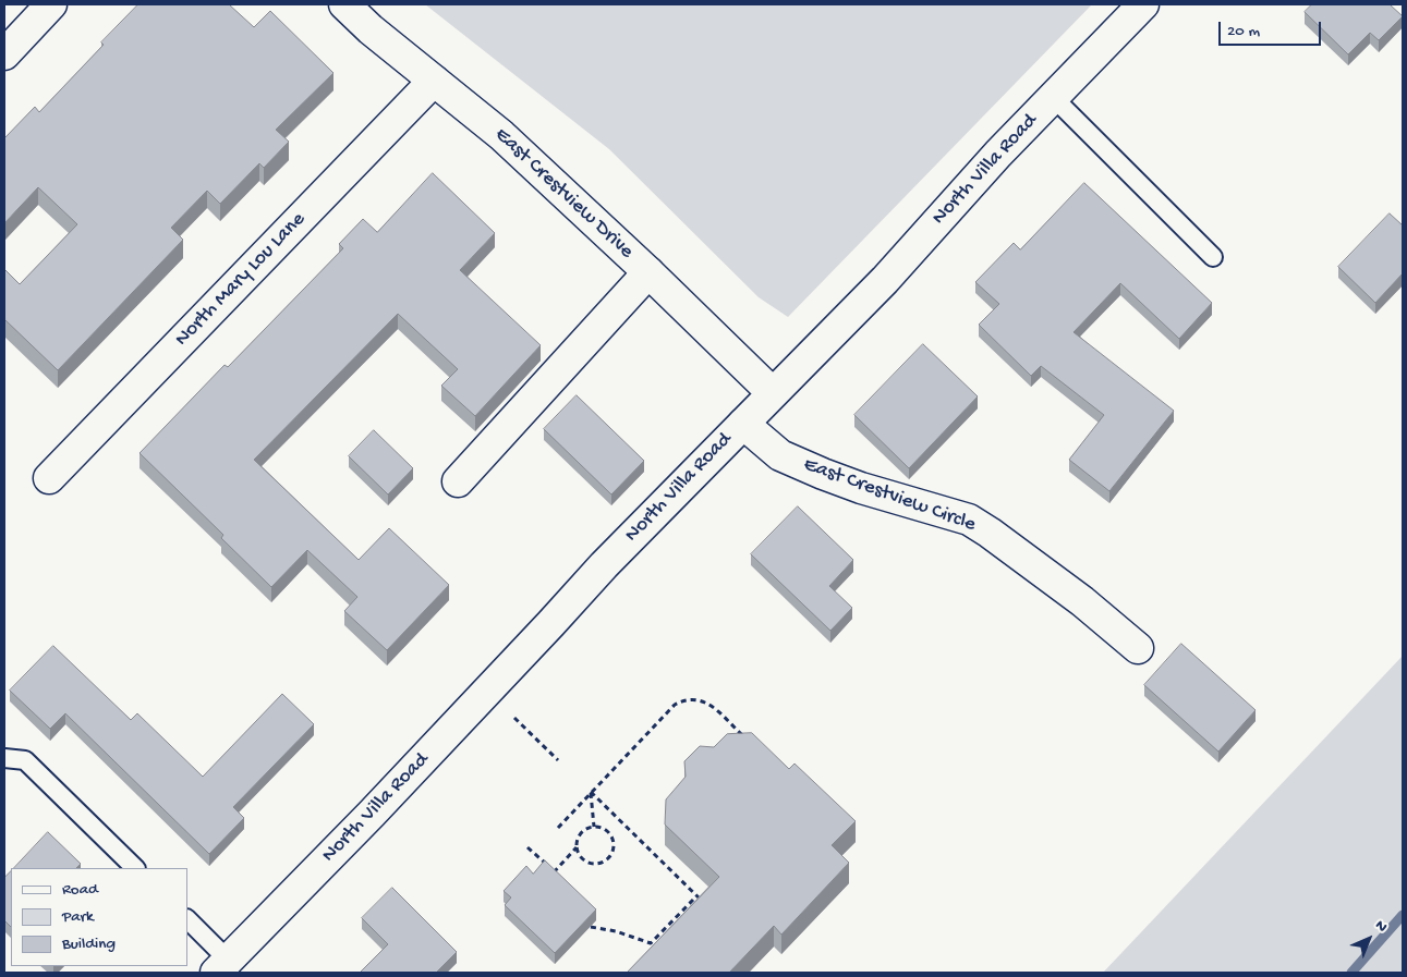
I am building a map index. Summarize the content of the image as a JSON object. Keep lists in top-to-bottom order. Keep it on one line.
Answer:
{"streets":{"street":["North Villa Road","East Crestview Drive","North Mary Lou Lane","East Crestview Circle"]},"crossings":[["North Villa Road","East Crestview Drive"],["North Villa Road","East Crestview Circle"],["East Crestview Drive","North Mary Lou Lane"]],"legend":["Road","Park","Building"],"scale_bar":"20 m","north":"top right"}
